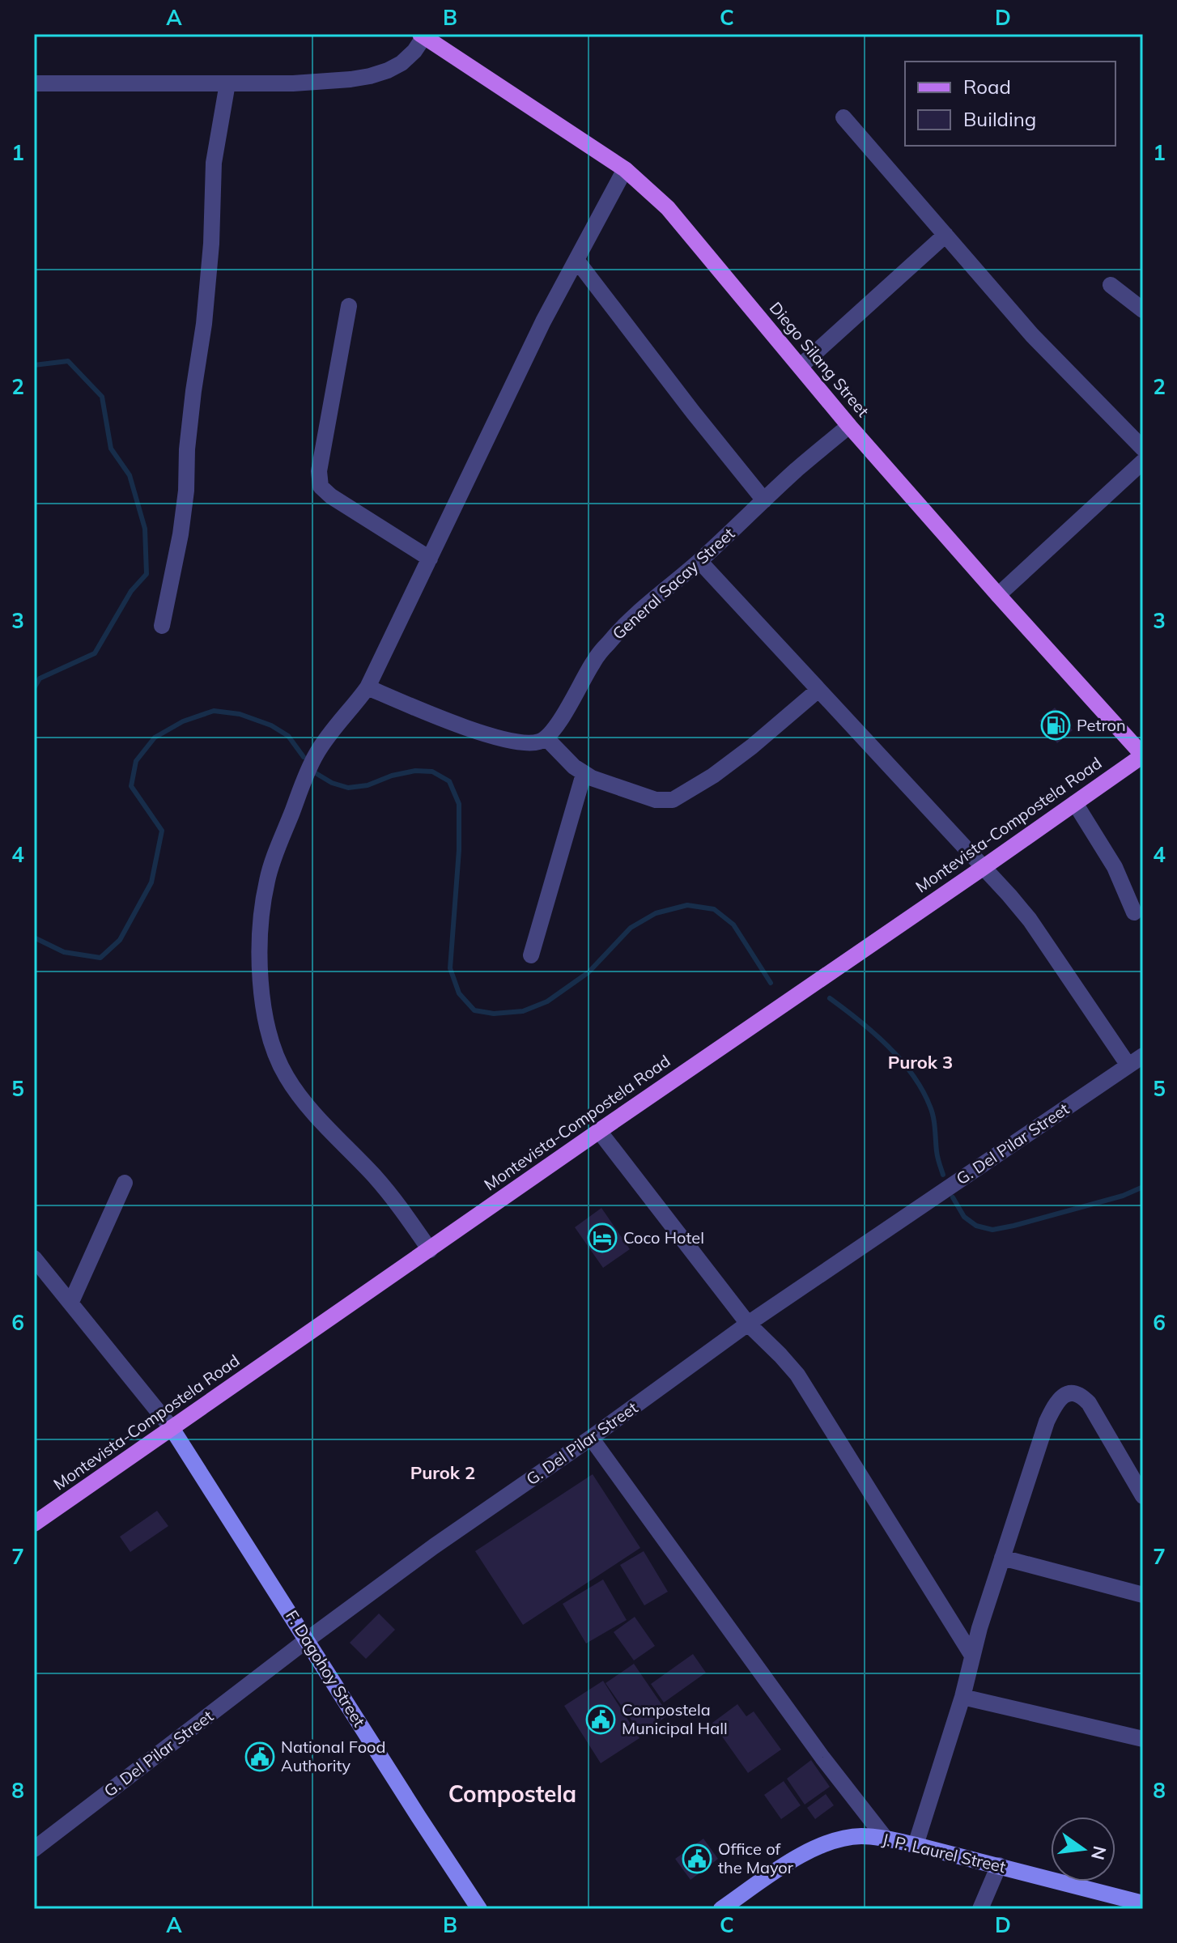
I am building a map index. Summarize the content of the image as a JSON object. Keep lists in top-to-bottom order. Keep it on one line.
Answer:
{"streets":{"main road":["Diego Silang Street","Montevista-Compostela Road","F. Dagohoy Street","J. P. Laurel Street"],"street":["General Sacay Street","G. Del Pilar Street"]},"crossings":[["Diego Silang Street","General Sacay Street"],["Diego Silang Street","Montevista-Compostela Road"],["Montevista-Compostela Road","F. Dagohoy Street"],["G. Del Pilar Street","F. Dagohoy Street"]],"districts":["Purok 3","Purok 2","Compostela"],"places":{"fuel station":["Petron"],"hotel":["Coco Hotel"],"public building":["Compostela Municipal Hall","National Food Authority","Office of the Mayor"]},"legend":["Road","Building"],"north":"right","grid":{"columns":["A","B","C","D"],"rows":["1","2","3","4","5","6","7","8"]}}
